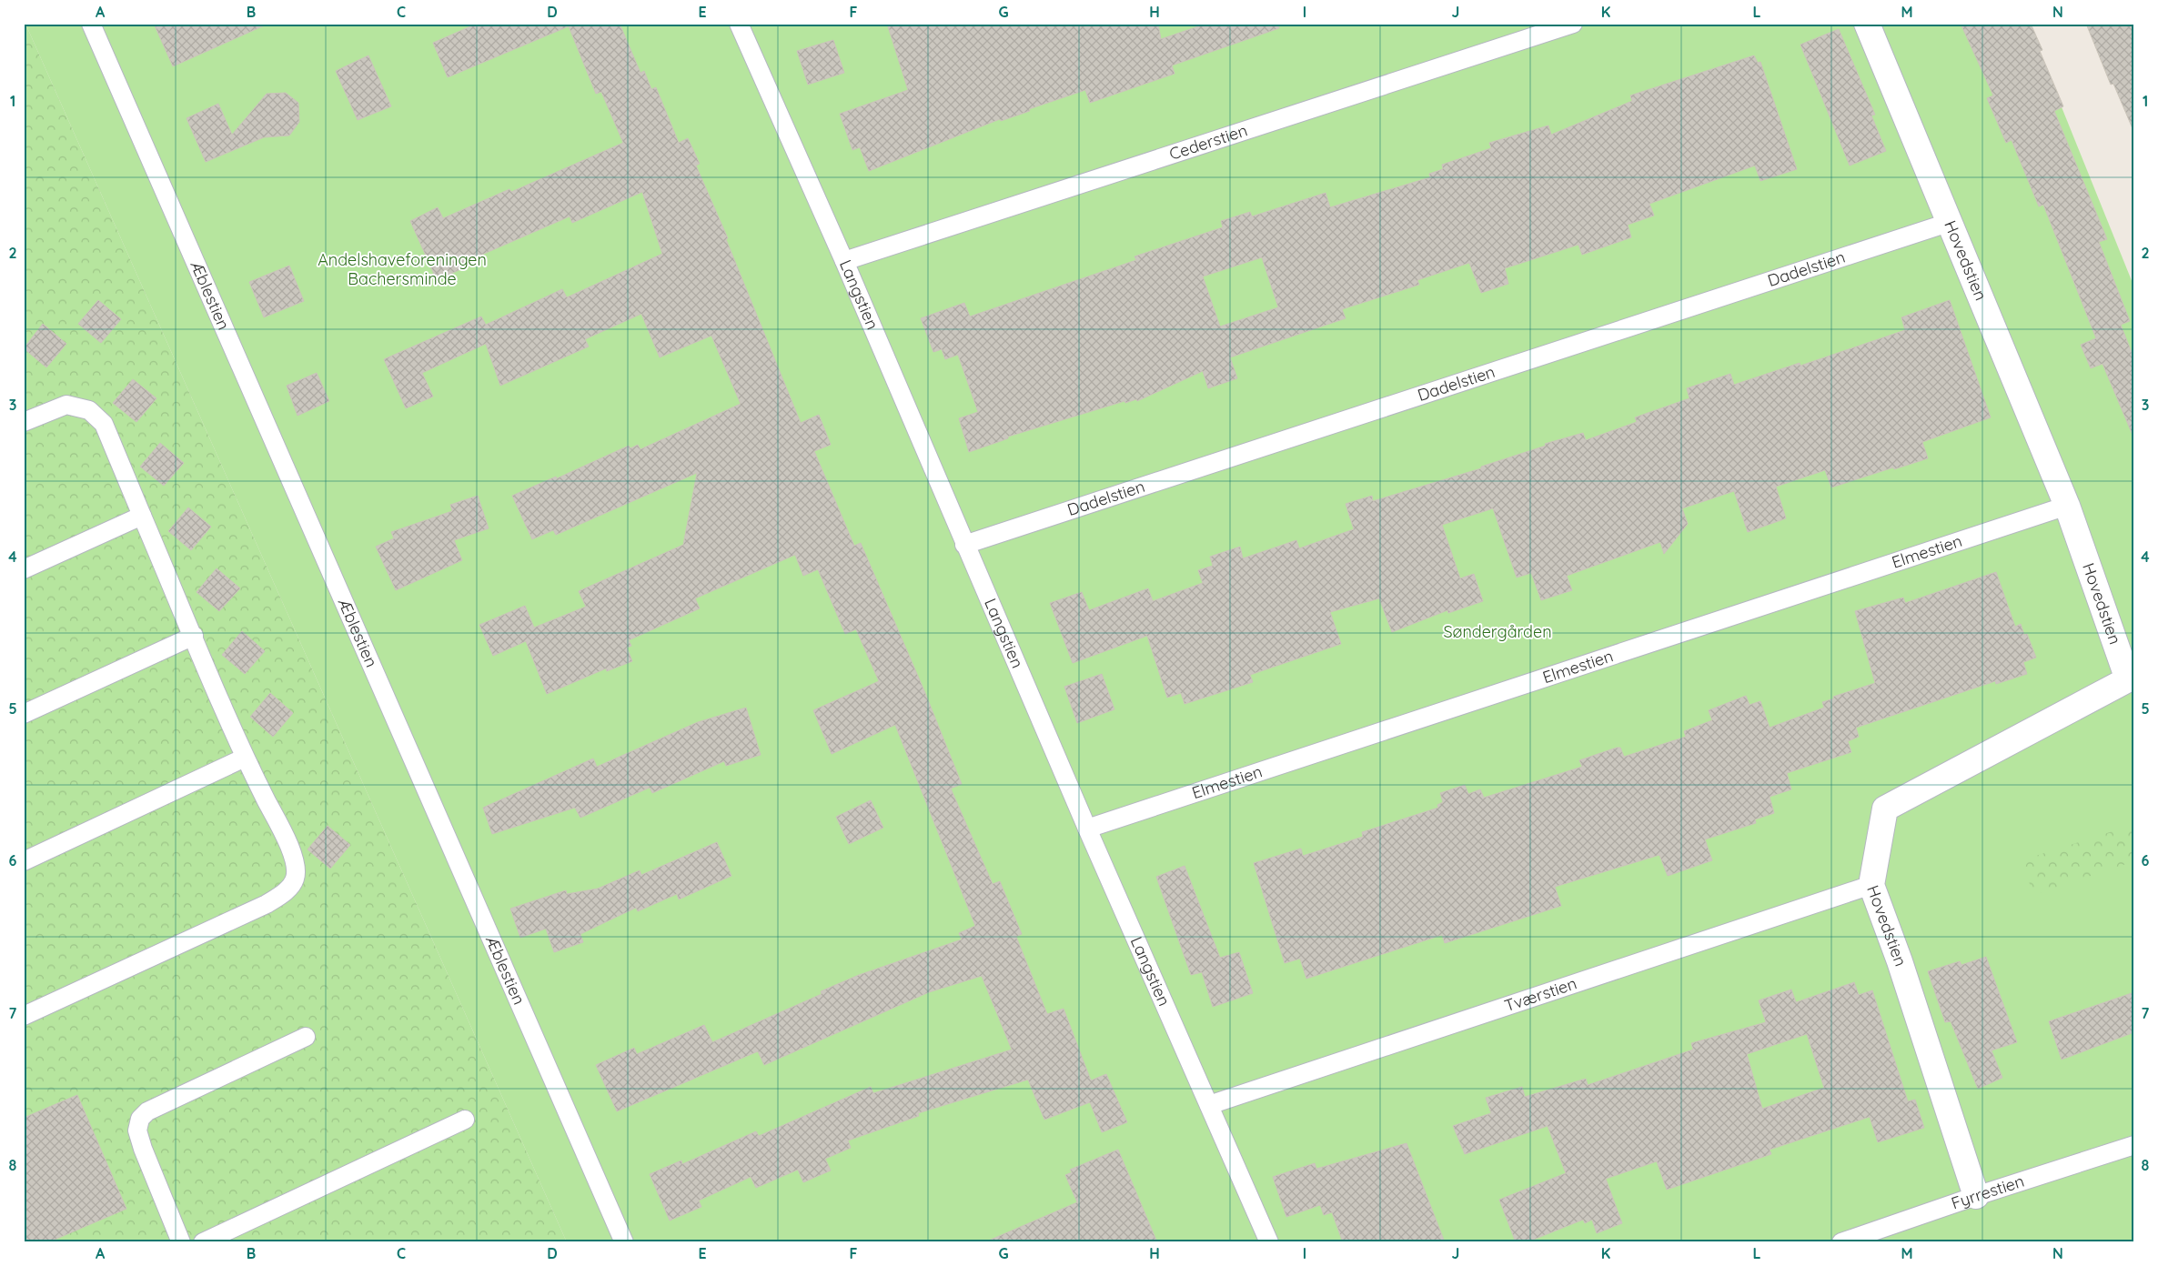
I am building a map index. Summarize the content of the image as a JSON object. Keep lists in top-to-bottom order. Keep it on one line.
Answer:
{"streets":{"street":["Hovedstien"],"lane":["Cederstien","Dadelstien","Langstien","Æblestien","Elmestien","Tværstien","Fyrrestien"]},"crossings":[["Cederstien","Langstien"],["Hovedstien","Dadelstien"],["Hovedstien","Elmestien"],["Hovedstien","Tværstien"],["Hovedstien","Fyrrestien"],["Dadelstien","Langstien"],["Langstien","Elmestien"],["Langstien","Tværstien"]],"parks":["Andelshaveforeningen Bachersminde","Søndergården"],"grid":{"columns":["A","B","C","D","E","F","G","H","I","J","K","L","M","N"],"rows":["1","2","3","4","5","6","7","8"]}}
